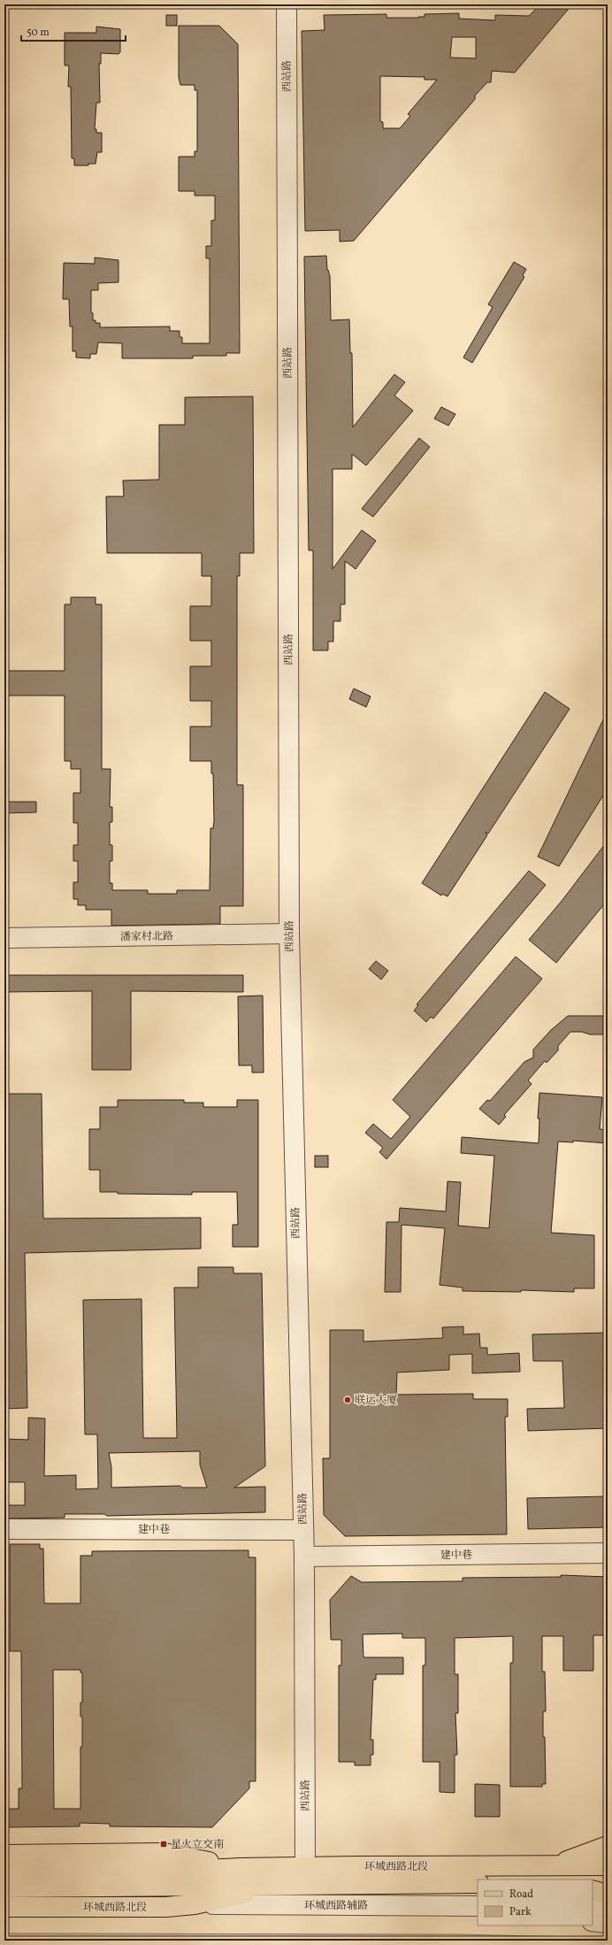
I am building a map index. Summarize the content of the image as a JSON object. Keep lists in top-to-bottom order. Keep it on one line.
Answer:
{"streets":{"main road":["环城西路北段"],"street":["西站路","潘家村北路","建中巷","环城西路辅路"]},"crossings":[["西站路","潘家村北路"],["西站路","建中巷"],["西站路","环城西路北段"],["环城西路北段","环城西路辅路"]],"places":{"other":["联运大厦"],"transit":["星火立交南"]},"legend":["Road","Park"],"scale_bar":"50 m"}
